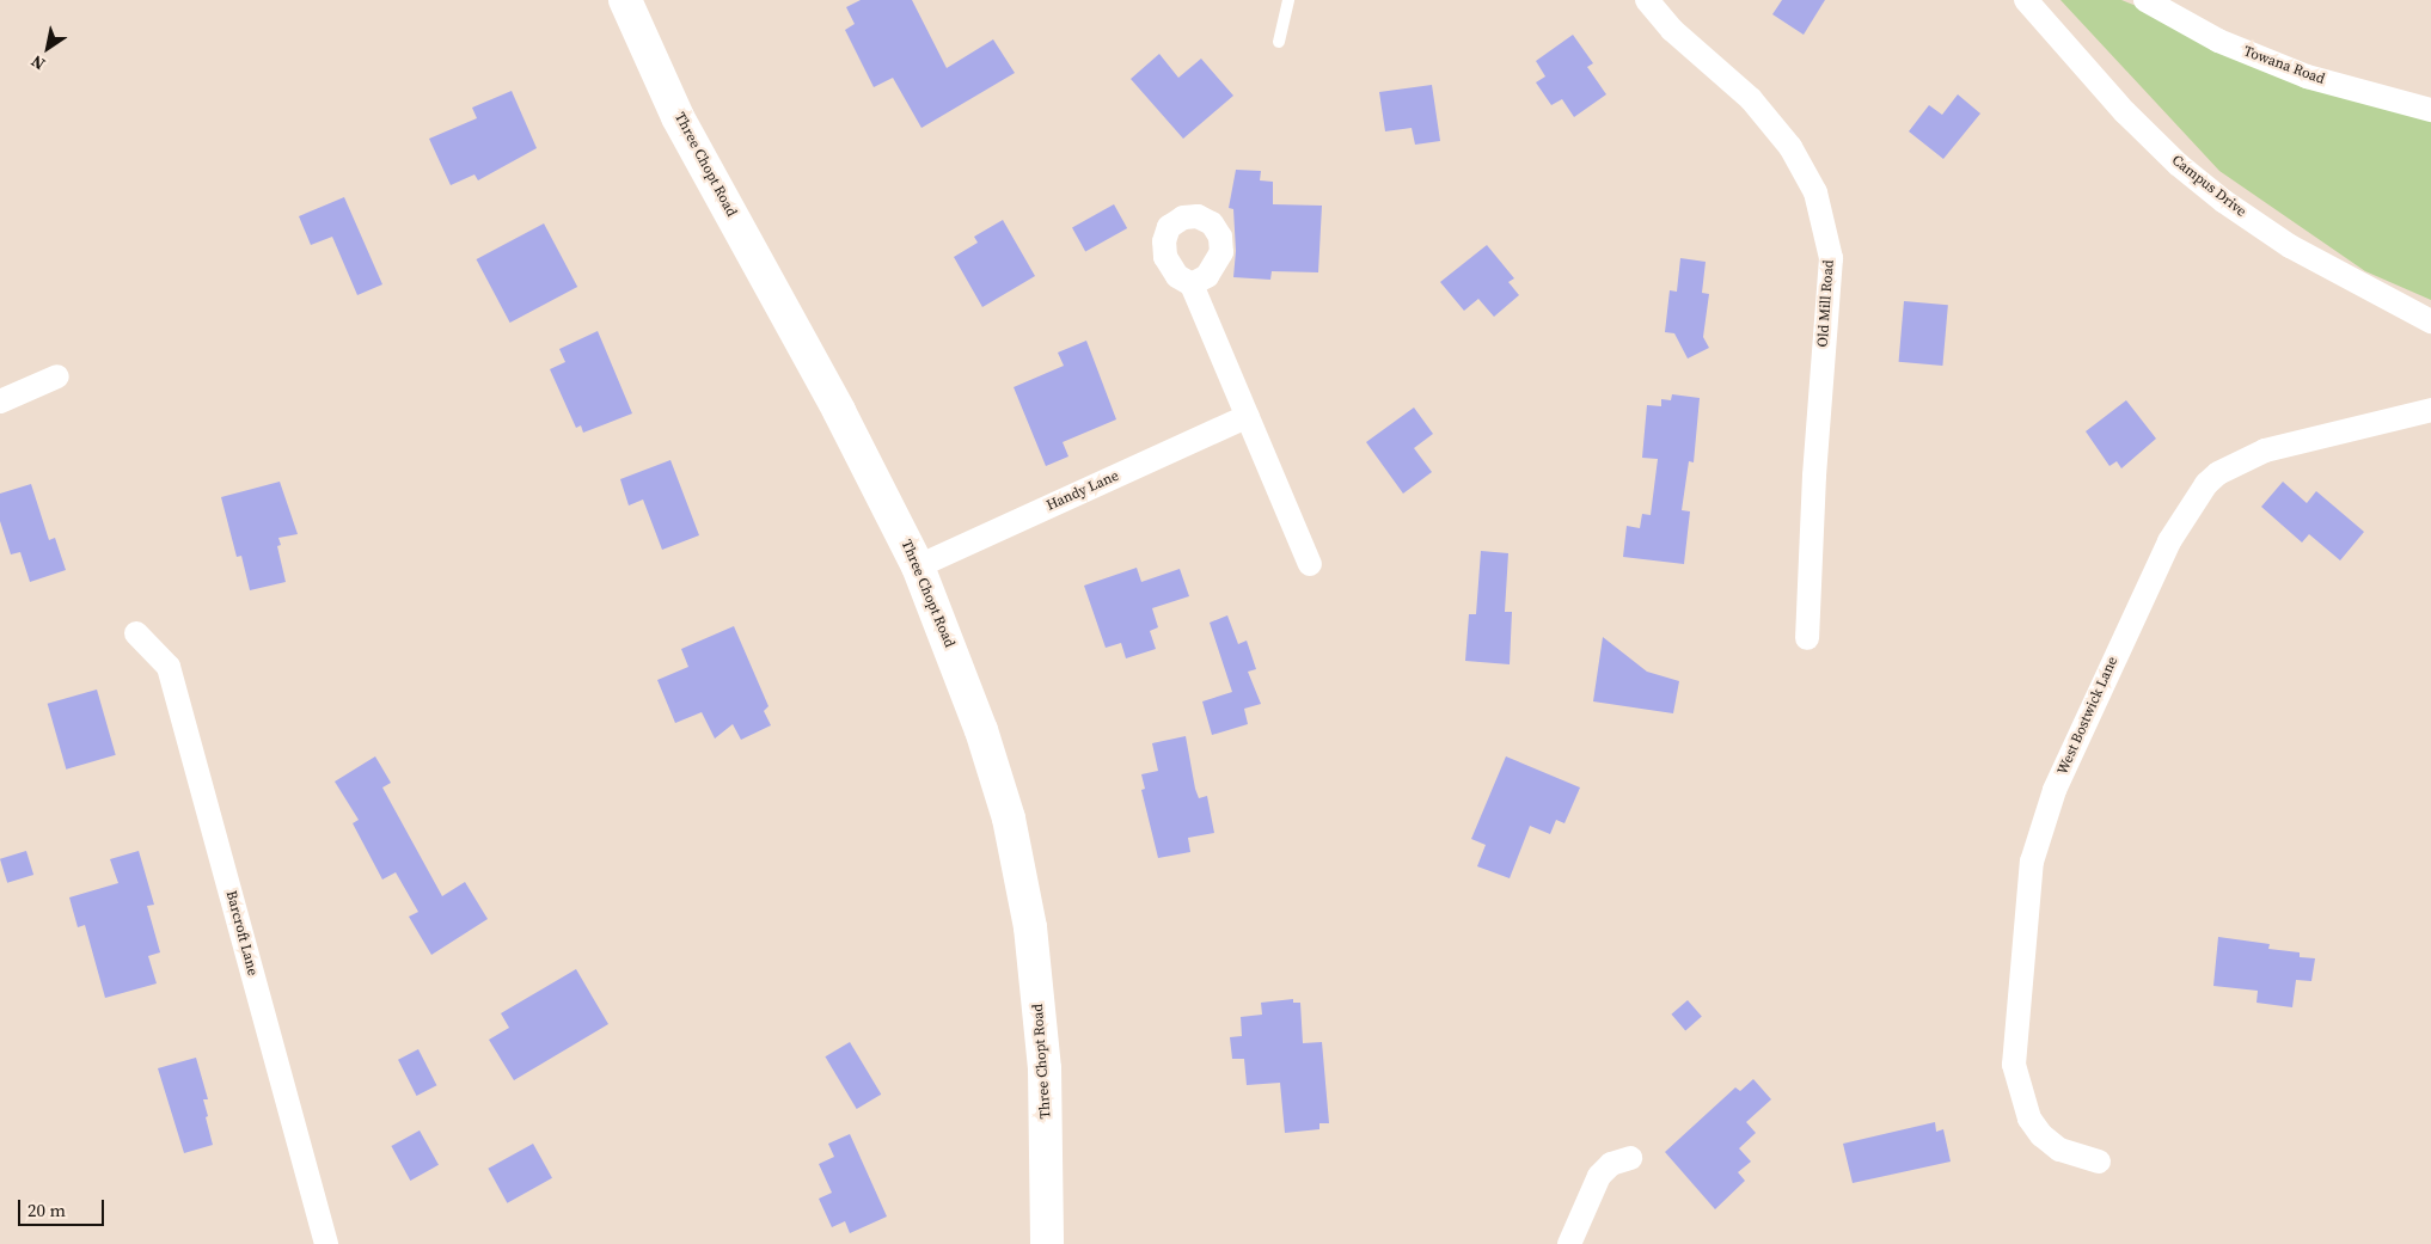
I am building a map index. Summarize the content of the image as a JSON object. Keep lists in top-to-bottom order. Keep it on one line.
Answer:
{"streets":{"main road":["Three Chopt Road"],"street":["Towana Road","Campus Drive","Old Mill Road","Handy Lane","West Bostwick Lane","Barcroft Lane"]},"crossings":[["Three Chopt Road","Handy Lane"]],"scale_bar":"20 m","north":"bottom left"}
